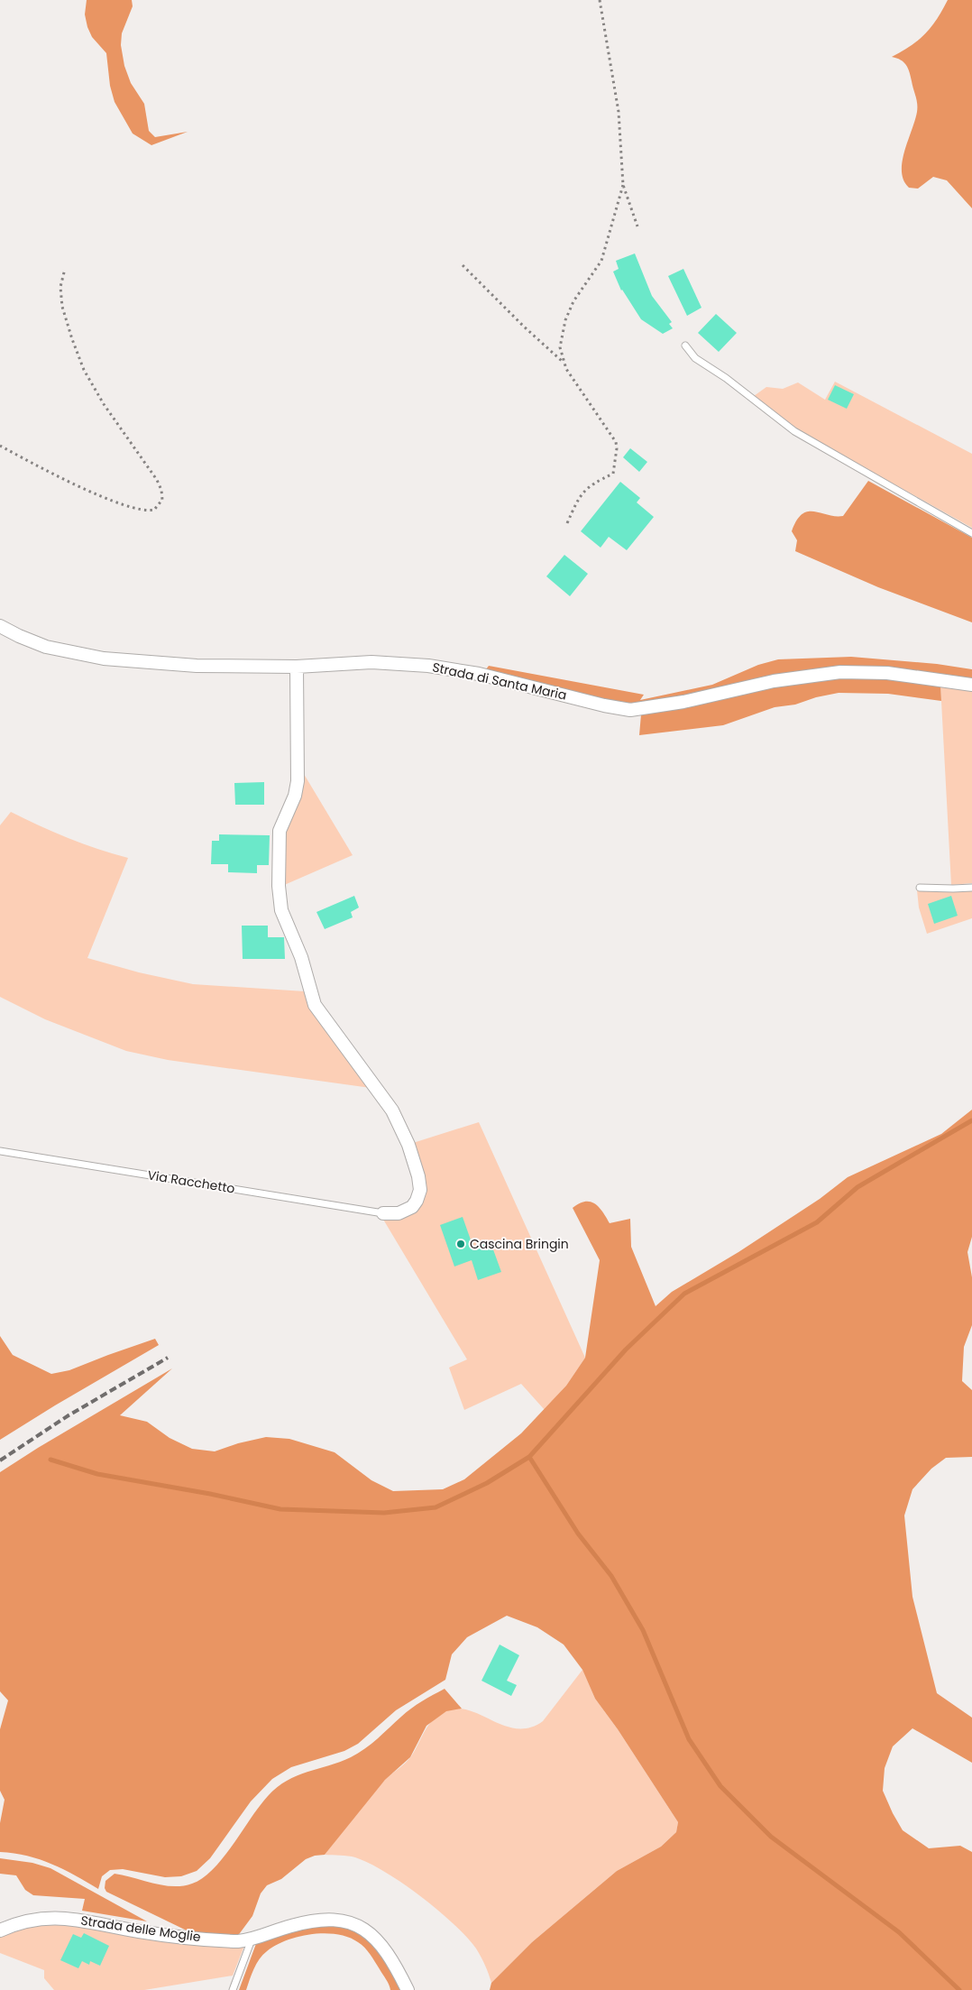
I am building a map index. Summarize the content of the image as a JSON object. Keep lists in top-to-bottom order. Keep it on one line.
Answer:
{"streets":{"street":["Strada di Santa Maria","Strada delle Moglie"],"lane":["Via Racchetto"]},"places":["Cascina Bringin"]}
